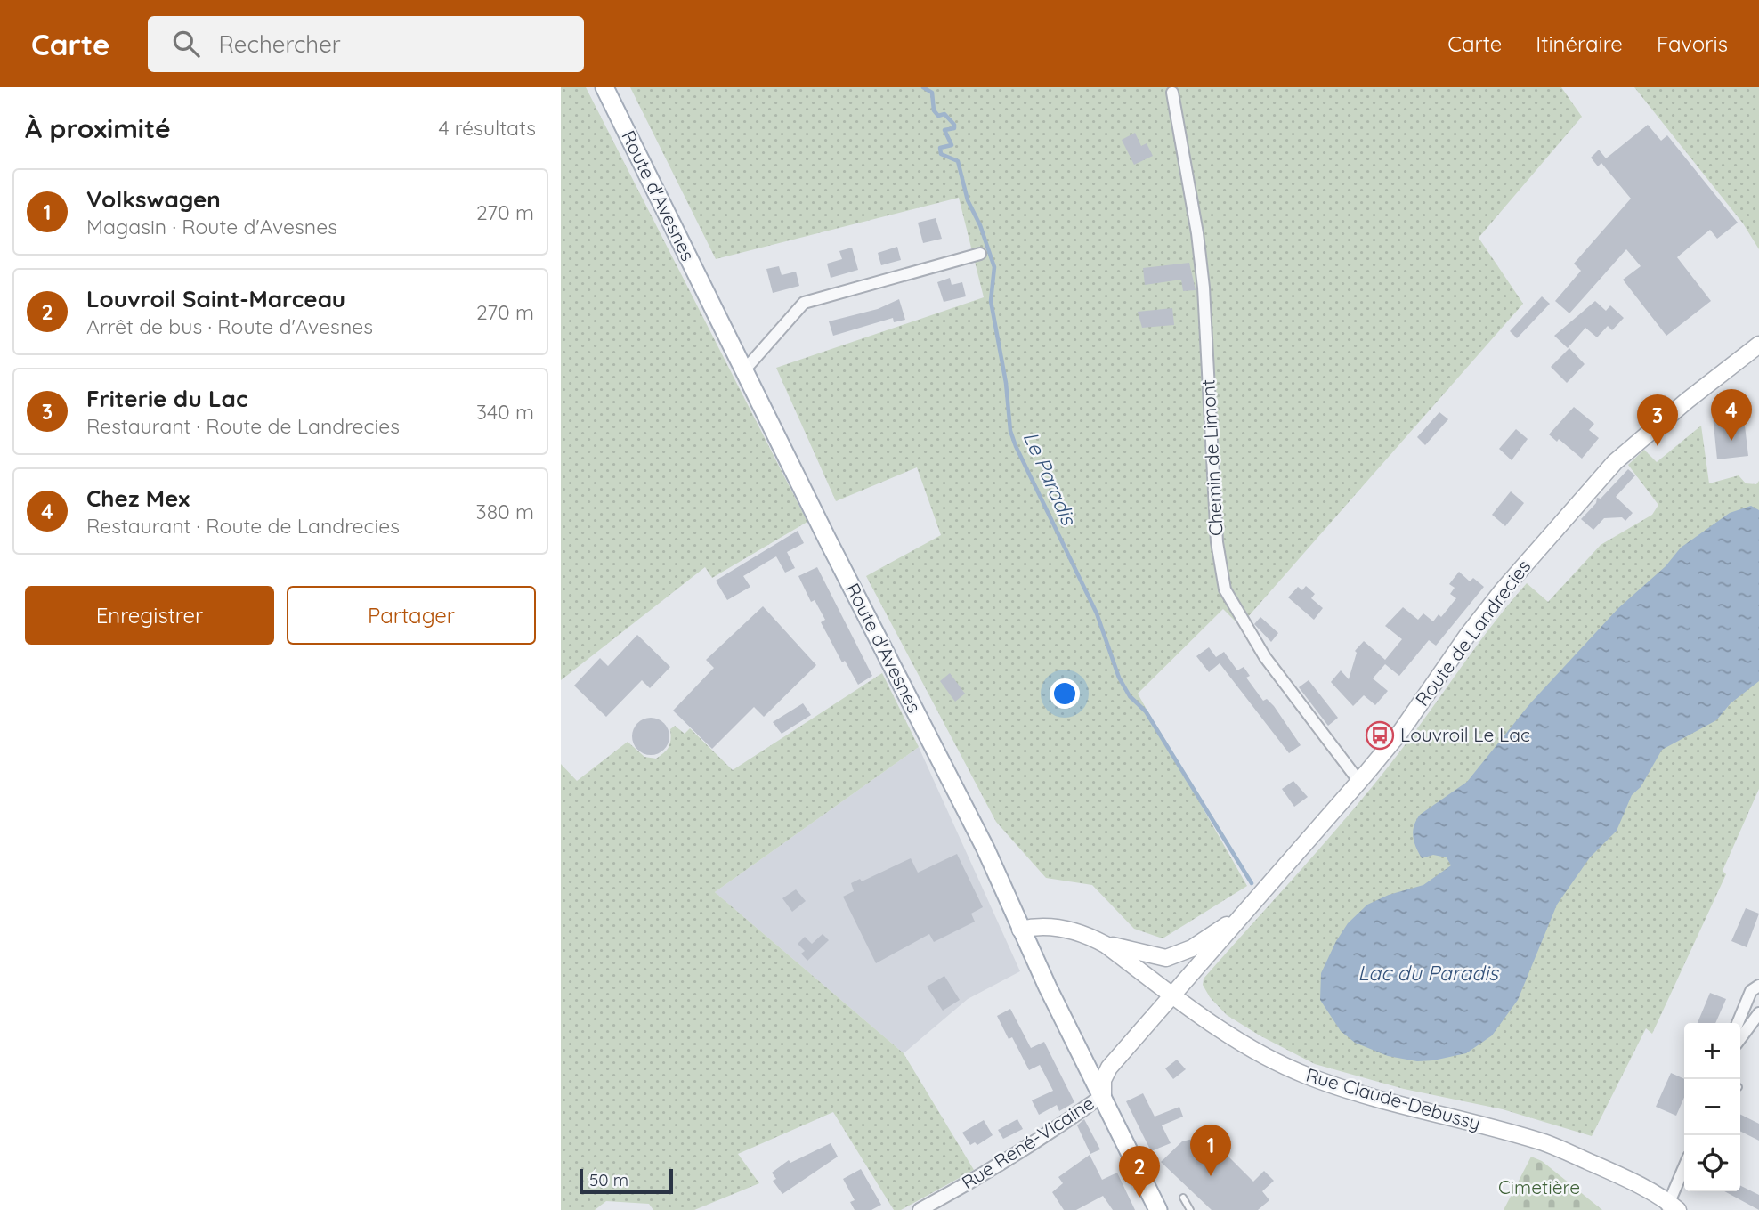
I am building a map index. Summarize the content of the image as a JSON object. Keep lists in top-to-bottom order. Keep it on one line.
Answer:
{"streets":{"main road":["Route d'Avesnes","Route de Landrecies","Rue Claude-Debussy"],"street":["Chemin de Limont","Rue René-Vicaine"]},"crossings":[["Route d'Avesnes","Route de Landrecies"],["Route d'Avesnes","Rue Claude-Debussy"],["Route d'Avesnes","Rue René-Vicaine"],["Chemin de Limont","Route de Landrecies"],["Route de Landrecies","Rue Claude-Debussy"],["Route de Landrecies","Rue René-Vicaine"]],"water":["Le Paradis","Lac du Paradis"],"parks":["Cimetière"],"places":{"bus stop":["Louvroil Le Lac"]},"scale_bar":"50 m","page":{"header":"Carte","search":"Rechercher","nav":["Carte","Itinéraire","Favoris"],"heading":["À proximité","4 résultats"],"list":[{"mark":"1","name":"Volkswagen","note":"Magasin · Route d'Avesnes","value":"270 m"},{"mark":"2","name":"Louvroil Saint-Marceau","note":"Arrêt de bus · Route d'Avesnes","value":"270 m"},{"mark":"3","name":"Friterie du Lac","note":"Restaurant · Route de Landrecies","value":"340 m"},{"mark":"4","name":"Chez Mex","note":"Restaurant · Route de Landrecies","value":"380 m"}],"pins":["4","3","1","2"],"buttons":["Enregistrer","Partager"],"map_buttons":["+","−"],"scale":"50 m"}}
